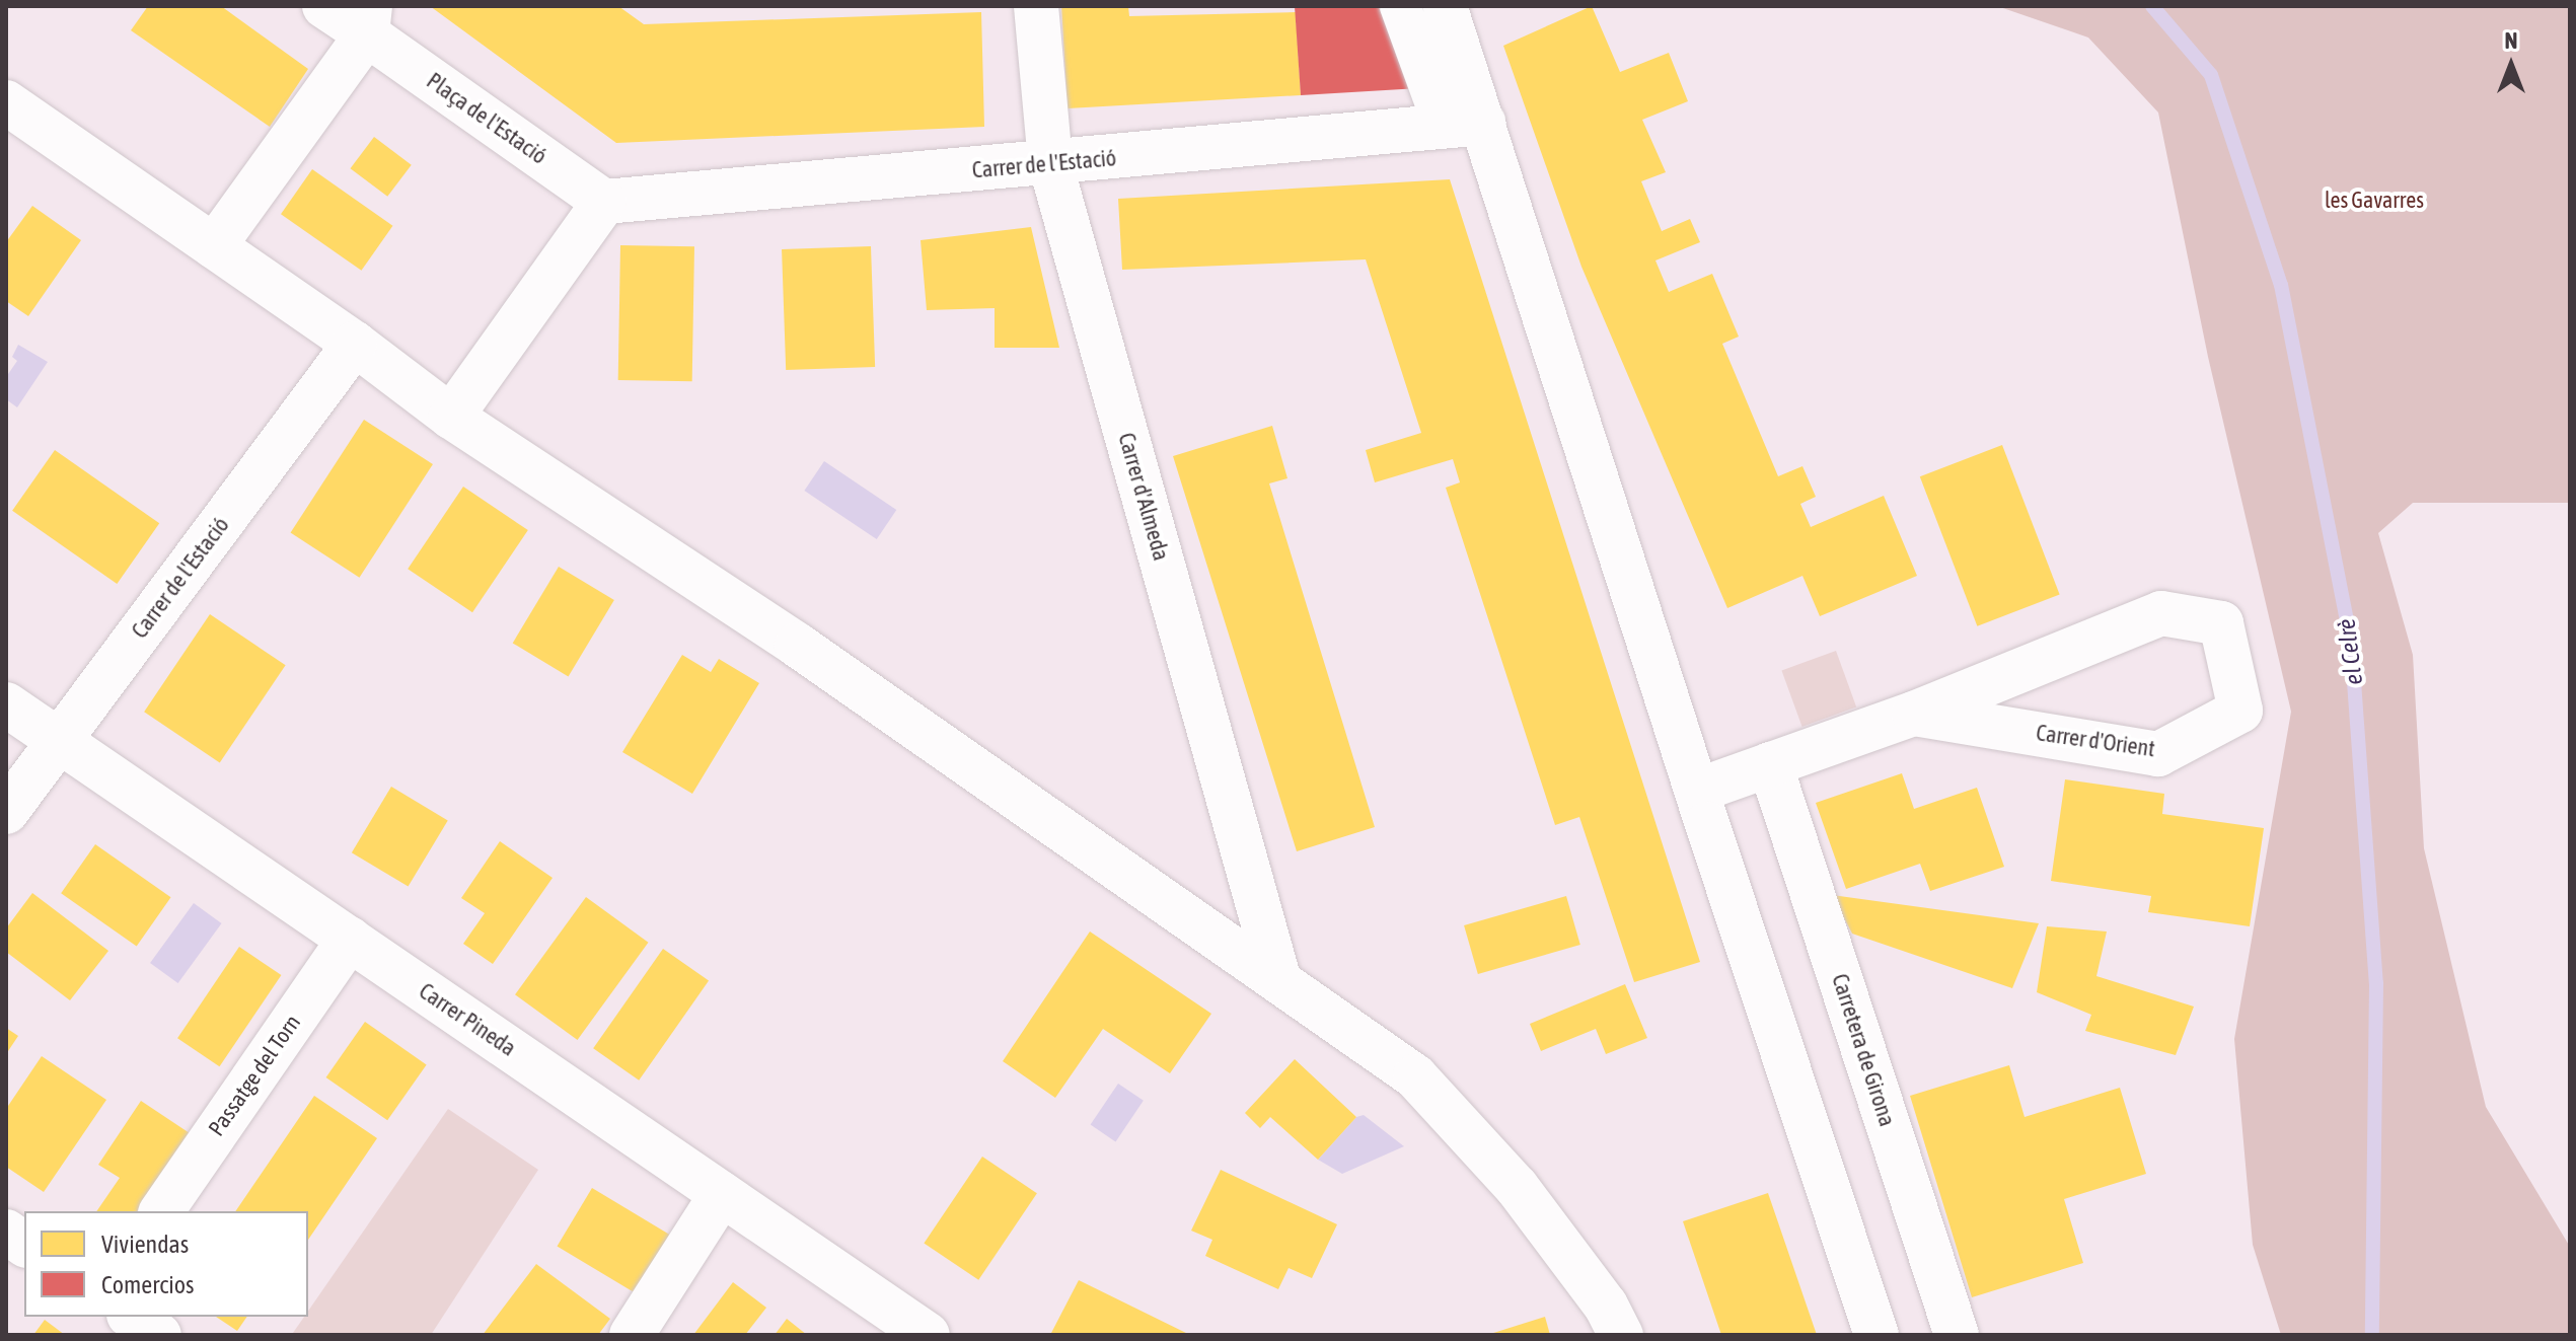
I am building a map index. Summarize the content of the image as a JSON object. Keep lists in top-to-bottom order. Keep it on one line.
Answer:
{"streets":{"street":["Plaça de l'Estació","Carrer de l'Estació","Carrer d'Almeda","Carrer d'Orient","Carrer Pineda","Carretera de Girona","Passatge del Torn"]},"crossings":[["Plaça de l'Estació","Carrer de l'Estació"],["Carrer de l'Estació","Carrer d'Almeda"],["Carrer de l'Estació","Carrer Pineda"],["Carrer d'Orient","Carretera de Girona"],["Carrer Pineda","Passatge del Torn"]],"water":["el Celrè"],"parks":["les Gavarres"],"legend":["Viviendas","Comercios"],"north":"top"}
